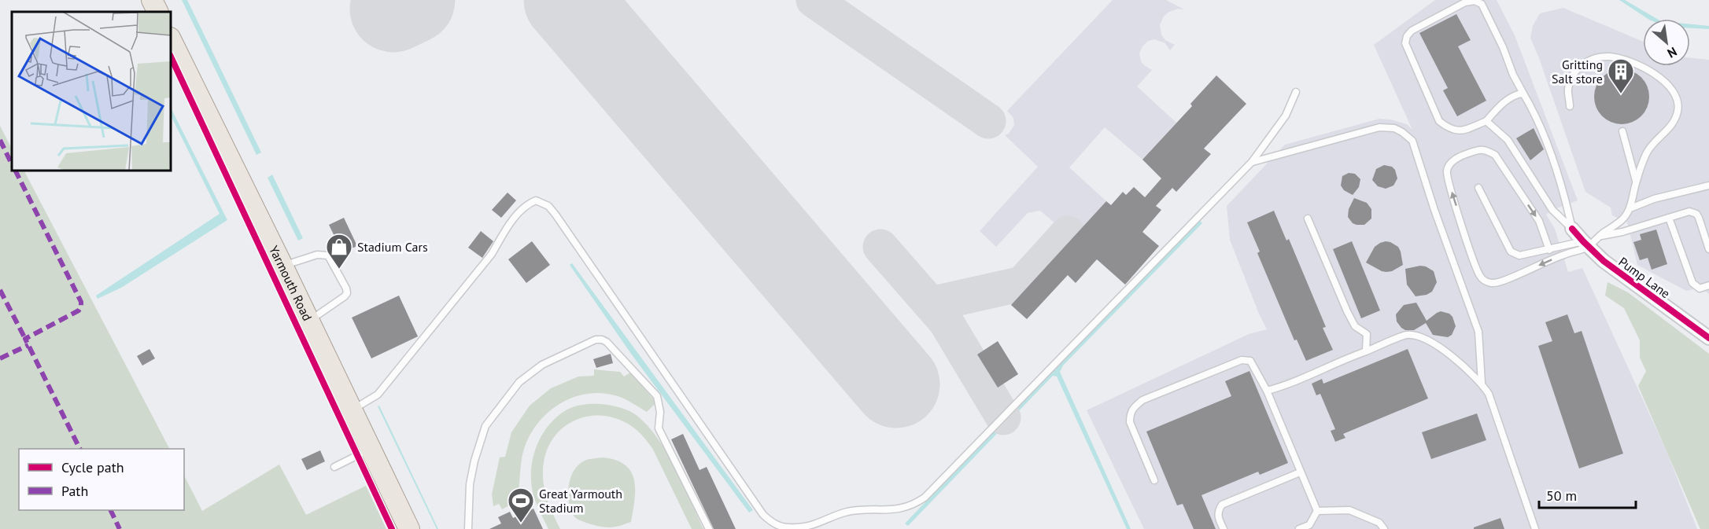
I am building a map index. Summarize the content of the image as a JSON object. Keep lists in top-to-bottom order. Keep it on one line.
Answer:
{"streets":{"main road":["Yarmouth Road"],"street":["Pump Lane"]},"places":{"building":["Gritting Salt store"],"shop":["Stadium Cars"],"sports":["Great Yarmouth Stadium"]},"legend":["Cycle path","Path"],"scale_bar":"50 m","north":"bottom right"}
